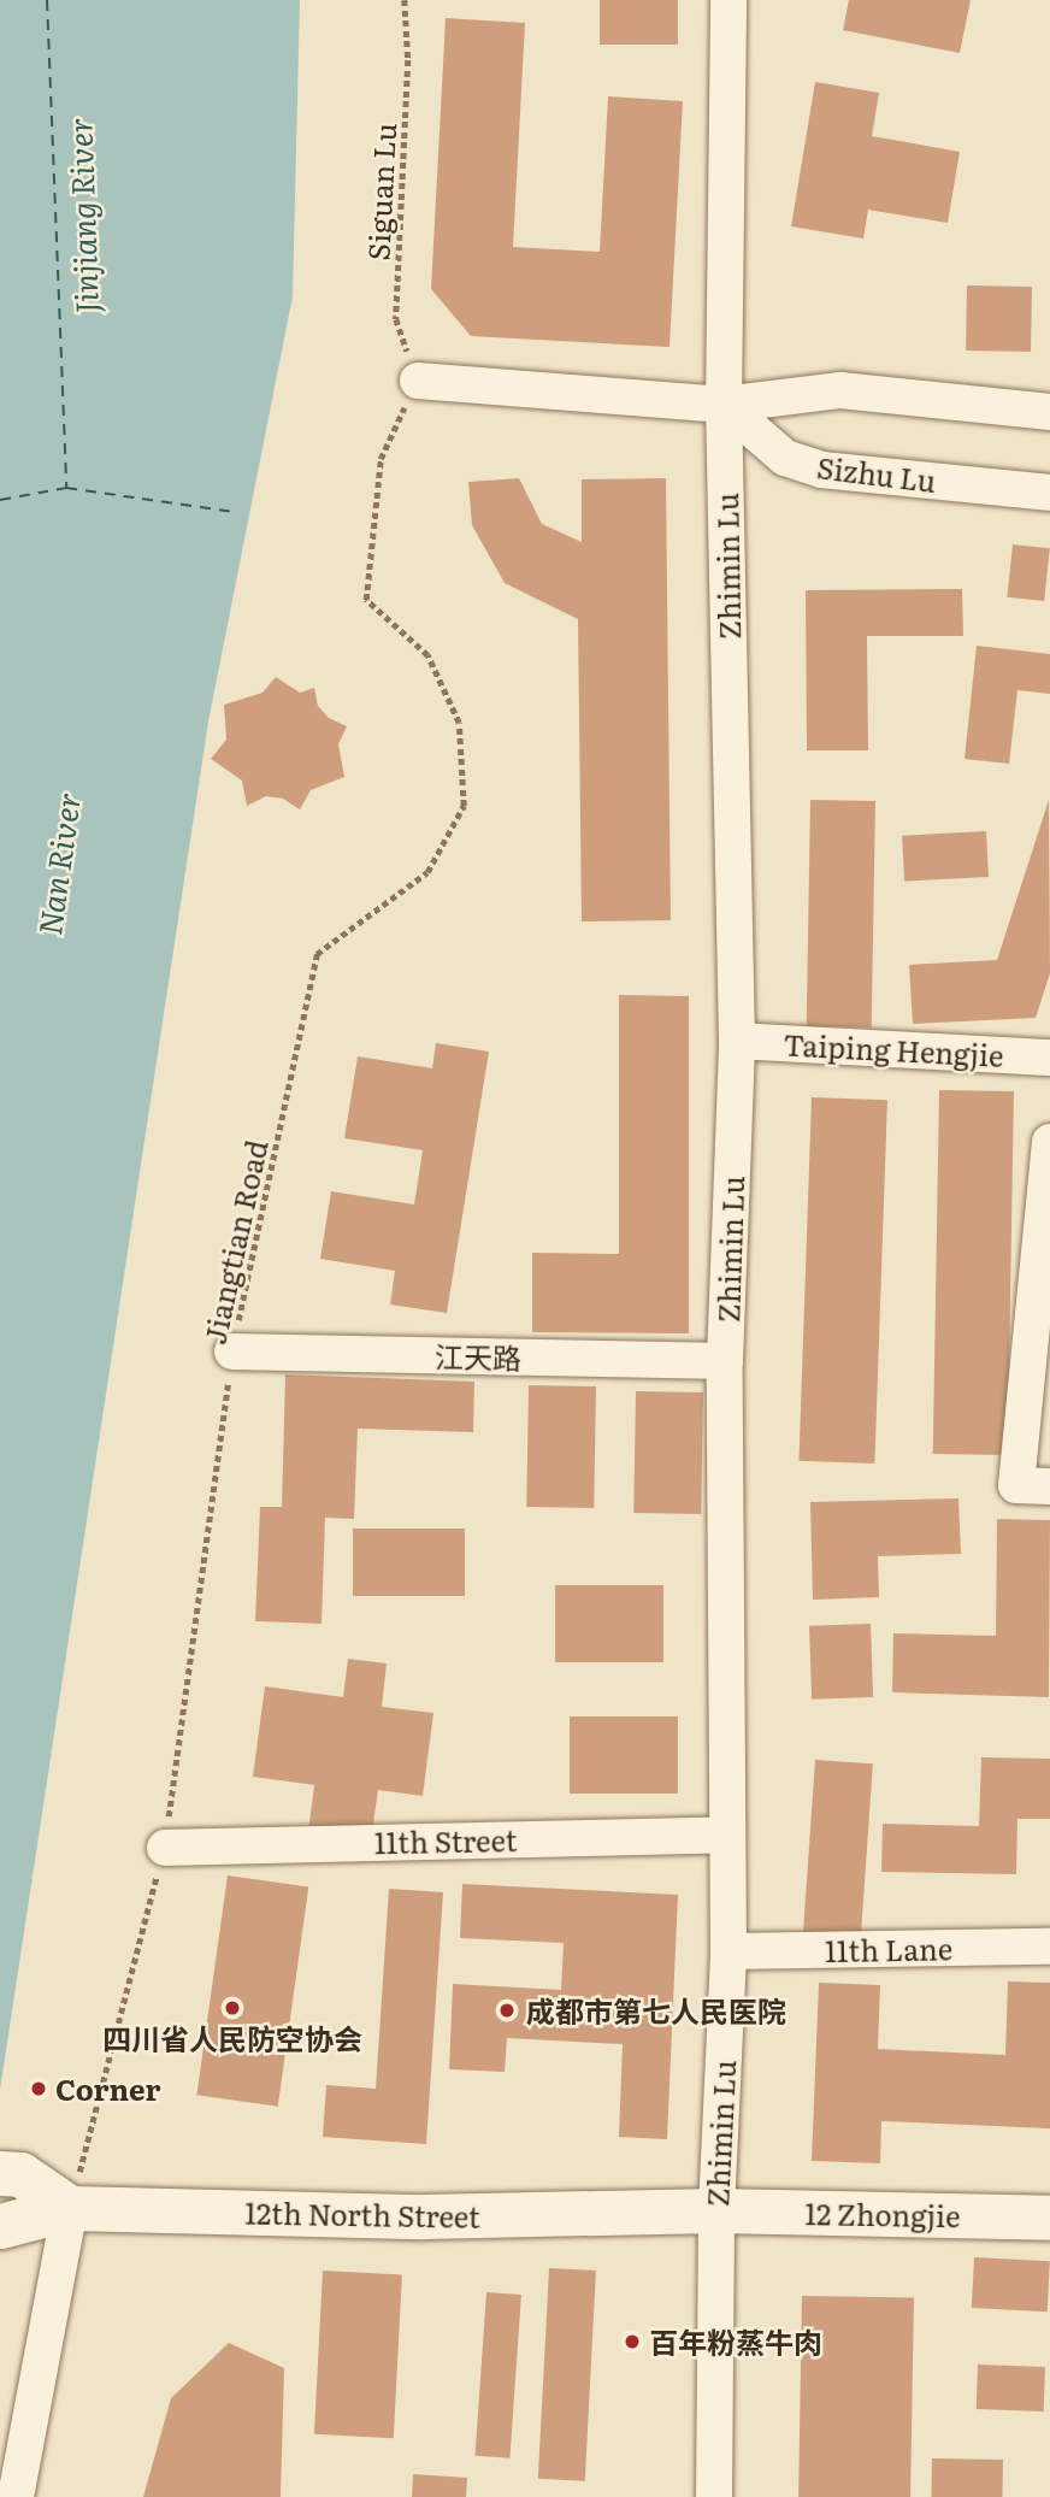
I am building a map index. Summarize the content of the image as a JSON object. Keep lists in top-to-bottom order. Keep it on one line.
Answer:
{"streets":{"street":["Sizhu Lu","Zhimin Lu","Taiping Hengjie","江天路","11th Street","11th Lane","12th North Street","12 Zhongjie"],"path":["Siguan Lu","Jiangtian Road"]},"crossings":[["Siguan Lu","Jiangtian Road"],["Sizhu Lu","Zhimin Lu"],["Zhimin Lu","Taiping Hengjie"],["Zhimin Lu","江天路"],["Zhimin Lu","11th Street"],["Zhimin Lu","11th Lane"],["Zhimin Lu","12th North Street"],["Zhimin Lu","12 Zhongjie"],["Jiangtian Road","江天路"],["Jiangtian Road","11th Street"],["Jiangtian Road","12th North Street"],["12th North Street","12 Zhongjie"]],"water":["Jinjiang River","Nan River"],"places":["四川省人民防空协会","成都市第七人民医院","Corner","百年粉蒸牛肉"]}
